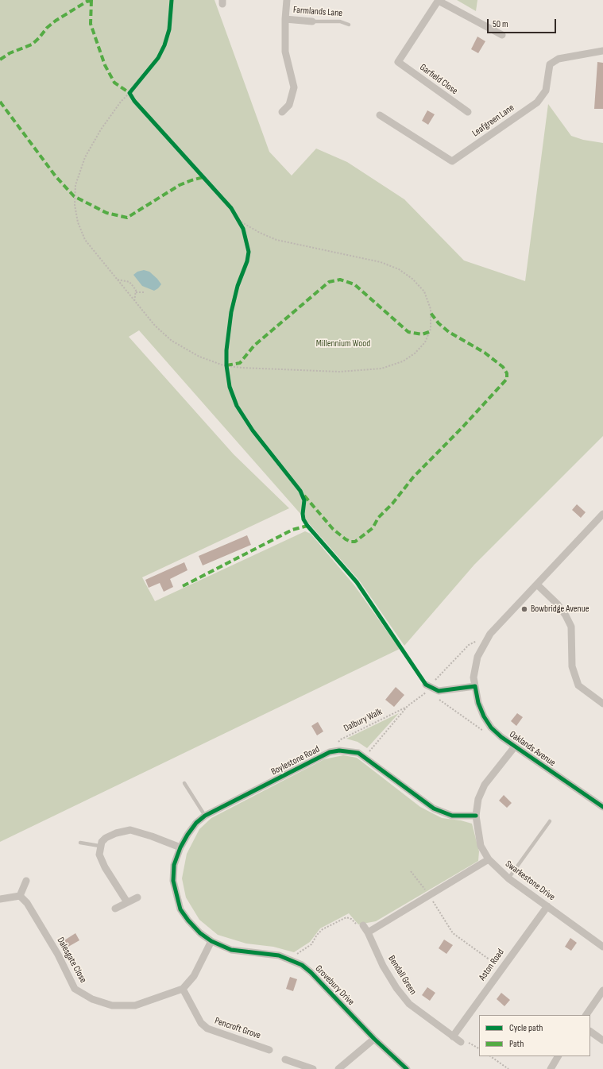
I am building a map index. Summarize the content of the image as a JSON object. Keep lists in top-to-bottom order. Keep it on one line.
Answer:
{"streets":{"street":["Farmlands Lane","Garfield Close","Leafgreen Lane","Oaklands Avenue","Boylestone Road","Swarkestone Drive","Dalesgate Close","Aston Road","Bendall Green","Grovebury Drive","Pencroft Grove"],"path":["Dalbury Walk"]},"crossings":[["Dalbury Walk","Boylestone Road"],["Oaklands Avenue","Swarkestone Drive"],["Boylestone Road","Swarkestone Drive"],["Boylestone Road","Grovebury Drive"],["Swarkestone Drive","Aston Road"],["Dalesgate Close","Grovebury Drive"],["Dalesgate Close","Pencroft Grove"],["Aston Road","Bendall Green"]],"parks":["Millennium Wood"],"places":["Bowbridge Avenue"],"legend":["Cycle path","Path"],"scale_bar":"50 m"}
